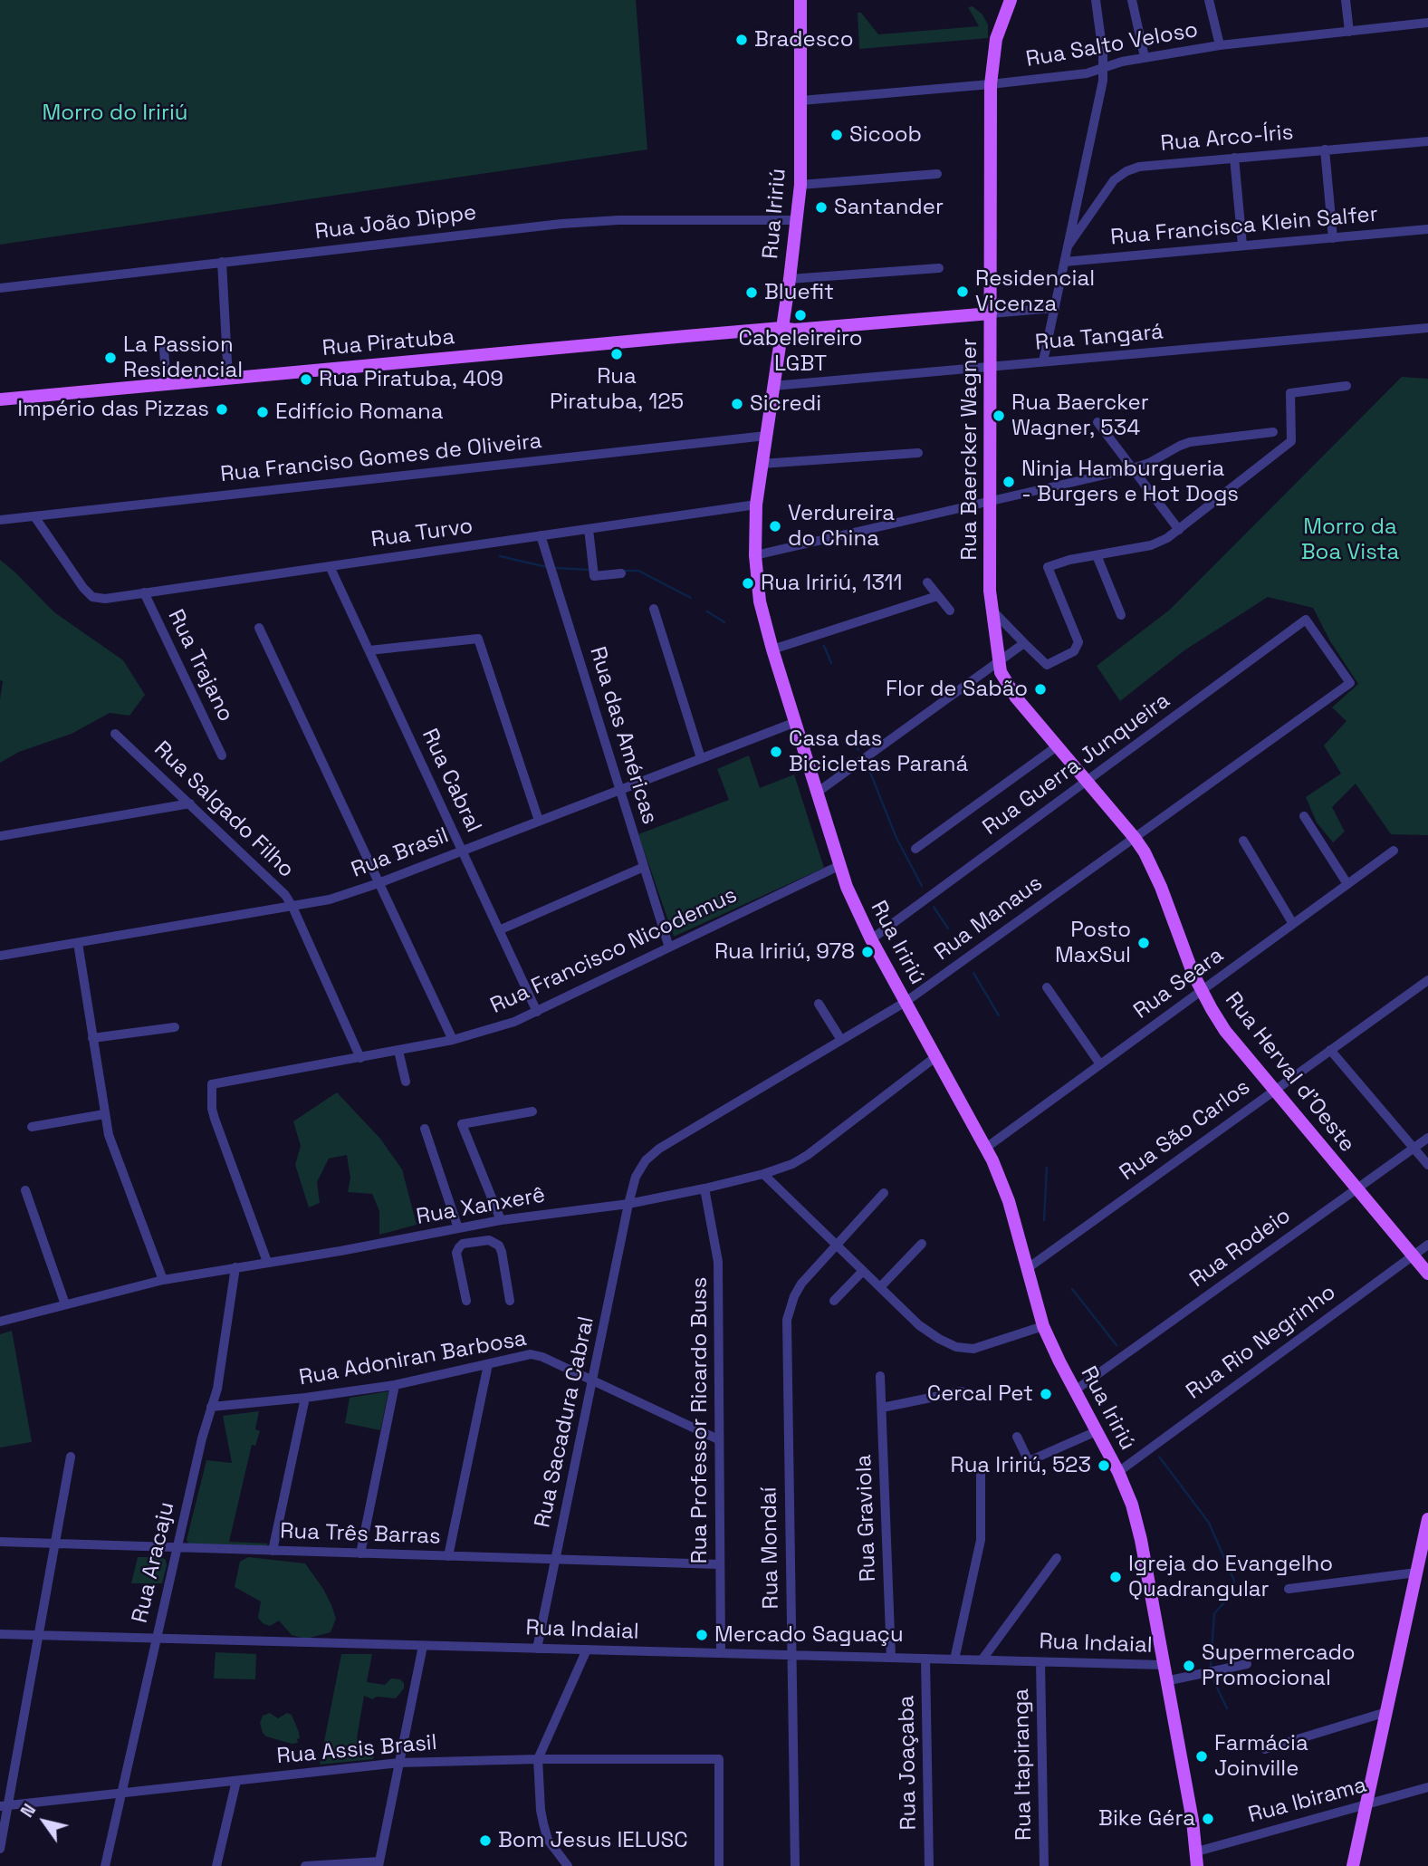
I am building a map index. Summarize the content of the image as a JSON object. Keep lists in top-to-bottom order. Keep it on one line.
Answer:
{"streets":{"main road":["Rua Iririú","Rua Piratuba","Rua Baercker Wagner","Rua Herval d'Oeste"],"street":["Rua Salto Veloso","Rua Arco-Íris","Rua João Dippe","Rua Francisca Klein Salfer","Rua Tangará","Rua Franciso Gomes de Oliveira","Rua Turvo","Rua Trajano","Rua das Américas","Rua Guerra Junqueira","Rua Cabral","Rua Salgado Filho","Rua Brasil","Rua Manaus","Rua Francisco Nicodemus","Rua Seara","Rua São Carlos","Rua Xanxerê","Rua Rodeio","Rua Rio Negrinho","Rua Adoniran Barbosa","Rua Professor Ricardo Buss","Rua Sacadura Cabral","Rua Graviola","Rua Três Barras","Rua Mondaí","Rua Aracaju","Rua Indaial","Rua Assis Brasil","Rua Joaçaba","Rua Itapiranga","Rua Ibirama"]},"crossings":[["Rua Salto Veloso","Rua Iririú"],["Rua Salto Veloso","Rua Baercker Wagner"],["Rua Iririú","Rua João Dippe"],["Rua Iririú","Rua Tangará"],["Rua Iririú","Rua Piratuba"],["Rua Iririú","Rua Franciso Gomes de Oliveira"],["Rua Iririú","Rua Turvo"],["Rua Iririú","Rua Guerra Junqueira"],["Rua Iririú","Rua Brasil"],["Rua Iririú","Rua Manaus"],["Rua Iririú","Rua Francisco Nicodemus"],["Rua Iririú","Rua Seara"],["Rua Iririú","Rua São Carlos"],["Rua Iririú","Rua Xanxerê"],["Rua Iririú","Rua Rodeio"],["Rua Iririú","Rua Rio Negrinho"],["Rua Iririú","Rua Indaial"],["Rua Iririú","Rua Ibirama"],["Rua Tangará","Rua Baercker Wagner"],["Rua Piratuba","Rua Baercker Wagner"],["Rua Baercker Wagner","Rua Herval d'Oeste"],["Rua Franciso Gomes de Oliveira","Rua Turvo"],["Rua Turvo","Rua Trajano"],["Rua Turvo","Rua das Américas"],["Rua Turvo","Rua Cabral"],["Rua das Américas","Rua Brasil"],["Rua das Américas","Rua Francisco Nicodemus"],["Rua Guerra Junqueira","Rua Manaus"],["Rua Guerra Junqueira","Rua Herval d'Oeste"],["Rua Cabral","Rua Brasil"],["Rua Cabral","Rua Francisco Nicodemus"],["Rua Salgado Filho","Rua Brasil"],["Rua Salgado Filho","Rua Francisco Nicodemus"],["Rua Manaus","Rua Herval d'Oeste"],["Rua Manaus","Rua Xanxerê"],["Rua Manaus","Rua Sacadura Cabral"],["Rua Francisco Nicodemus","Rua Xanxerê"],["Rua Seara","Rua Herval d'Oeste"],["Rua Herval d'Oeste","Rua São Carlos"],["Rua Herval d'Oeste","Rua Rodeio"],["Rua Herval d'Oeste","Rua Rio Negrinho"],["Rua Xanxerê","Rua Professor Ricardo Buss"],["Rua Xanxerê","Rua Sacadura Cabral"],["Rua Xanxerê","Rua Aracaju"],["Rua Adoniran Barbosa","Rua Professor Ricardo Buss"],["Rua Adoniran Barbosa","Rua Sacadura Cabral"],["Rua Adoniran Barbosa","Rua Aracaju"],["Rua Professor Ricardo Buss","Rua Três Barras"],["Rua Professor Ricardo Buss","Rua Indaial"],["Rua Sacadura Cabral","Rua Três Barras"],["Rua Sacadura Cabral","Rua Indaial"],["Rua Graviola","Rua Indaial"],["Rua Três Barras","Rua Aracaju"],["Rua Mondaí","Rua Indaial"],["Rua Aracaju","Rua Indaial"],["Rua Aracaju","Rua Assis Brasil"],["Rua Indaial","Rua Joaçaba"],["Rua Indaial","Rua Itapiranga"]],"parks":["Morro do Iririú","Morro da Boa Vista"],"places":["Bradesco","Sicoob","Santander","Residencial Vicenza","Bluefit","Cabeleireiro LGBT","Rua Piratuba, 125","La Passion Residencial","Rua Piratuba, 409","Sicredi","Império das Pizzas","Edifício Romana","Rua Baercker Wagner, 534","Ninja Hamburgueria - Burgers e Hot Dogs","Verdureira do China","Rua Iririú, 1311","Flor de Sabão","Casa das Bicicletas Paraná","Posto MaxSul","Rua Iririú, 978","Cercal Pet","Rua Iririú, 523","Igreja do Evangelho Quadrangular","Mercado Saguaçu","Supermercado Promocional","Farmácia Joinville","Bike Géra","Bom Jesus IELUSC"],"north":"top left"}
